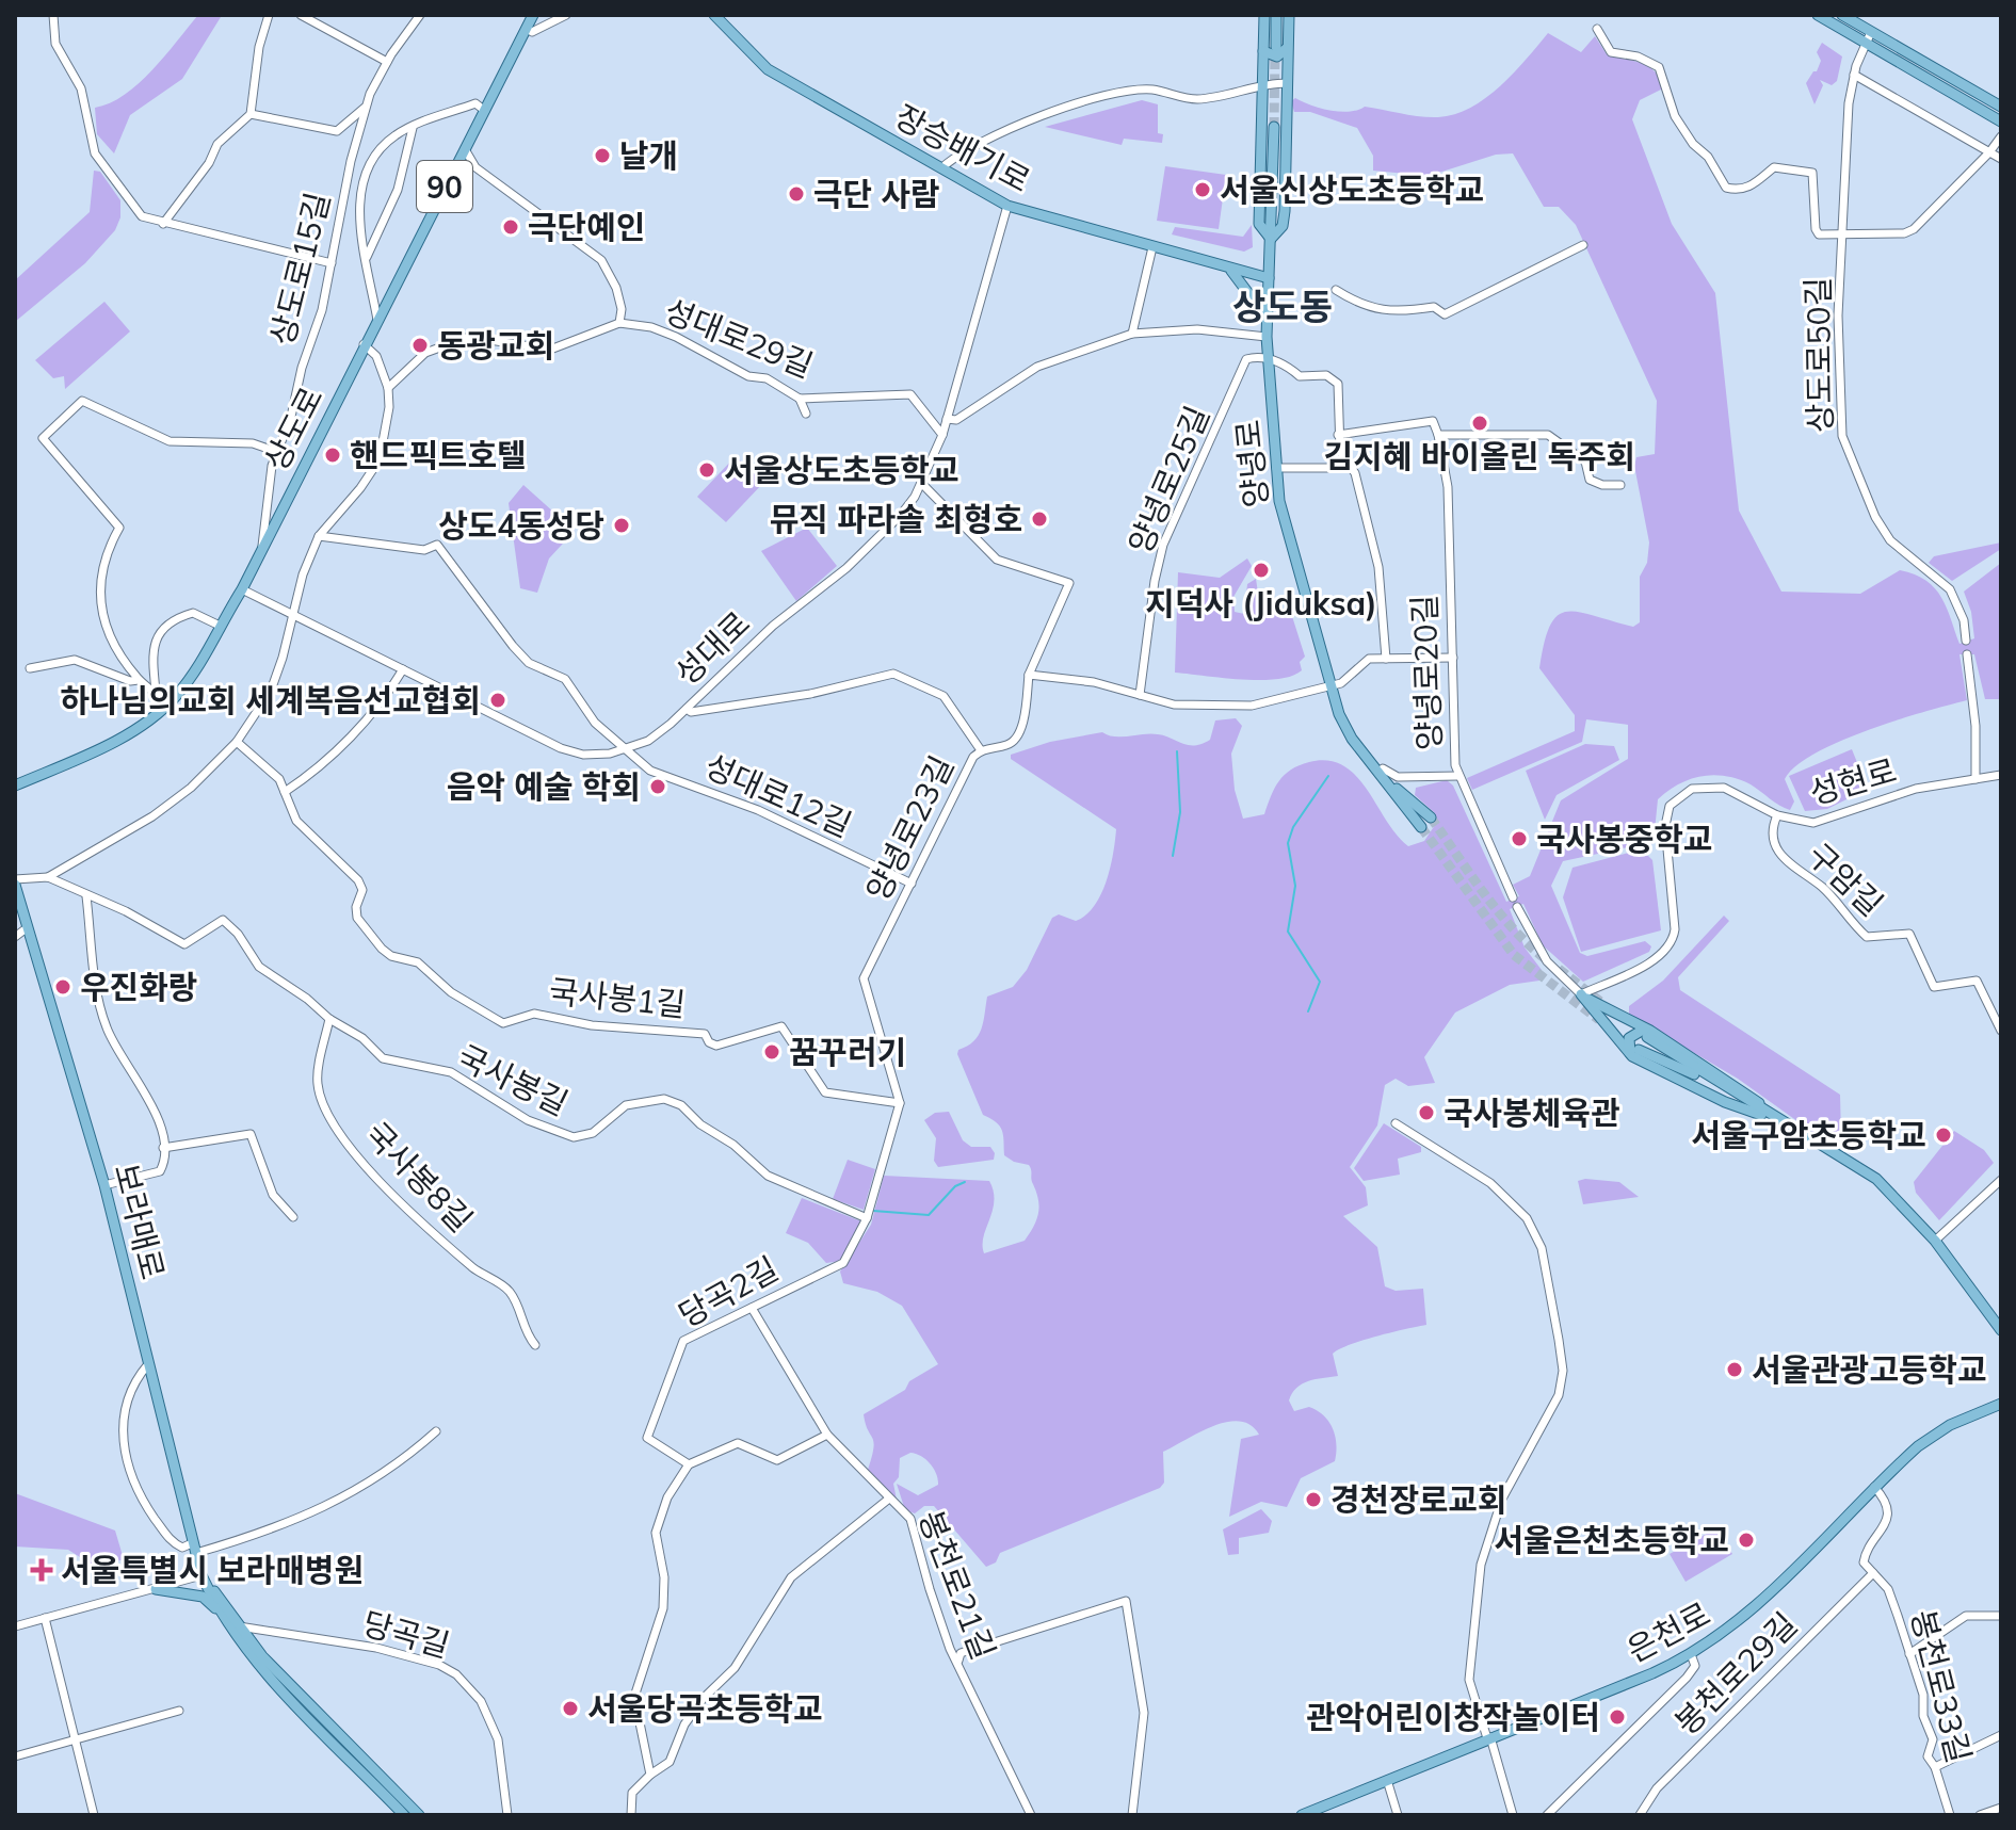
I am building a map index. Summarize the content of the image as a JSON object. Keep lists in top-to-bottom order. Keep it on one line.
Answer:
{"streets":{"main road":["장승배기로","90","상도로","양녕로","보라매로","은천로"],"street":["상도로15길","성대로29길","상도로50길","양녕로25길","성대로","양녕로20길","성현로","성대로12길","양녕로23길","구암길","국사봉1길","국사봉길","국사봉8길","당곡2길","봉천로21길","당곡길","봉천로29길","봉천로33길"]},"crossings":[["장승배기로","양녕로"],["장승배기로","성대로"],["상도로15길","상도로"],["성대로29길","성대로"],["상도로","성대로"],["양녕로","양녕로25길"],["성대로","성대로12길"],["성대로","양녕로23길"],["성현로","구암길"],["성대로12길","양녕로23길"],["양녕로23길","국사봉1길"],["국사봉길","국사봉8길"],["국사봉길","당곡2길"],["보라매로","당곡길"],["당곡2길","봉천로21길"],["봉천로29길","봉천로33길"]],"districts":["상도동"],"places":{"other":["날개","서울신상도초등학교","극단 사람","극단예인","동광교회","김지혜 바이올린 독주회","핸드픽트호텔","서울상도초등학교","뮤직 파라솔 최형호","상도4동성당","지덕사 (Jiduksa)","하나님의교회 세계복음선교협회","음악 예술 학회","국사봉중학교","우진화랑","꿈꾸러기","국사봉체육관","서울구암초등학교","서울관광고등학교","경천장로교회","서울은천초등학교","서울당곡초등학교","관악어린이창작놀이터"],"health":["서울특별시 보라매병원"]}}
